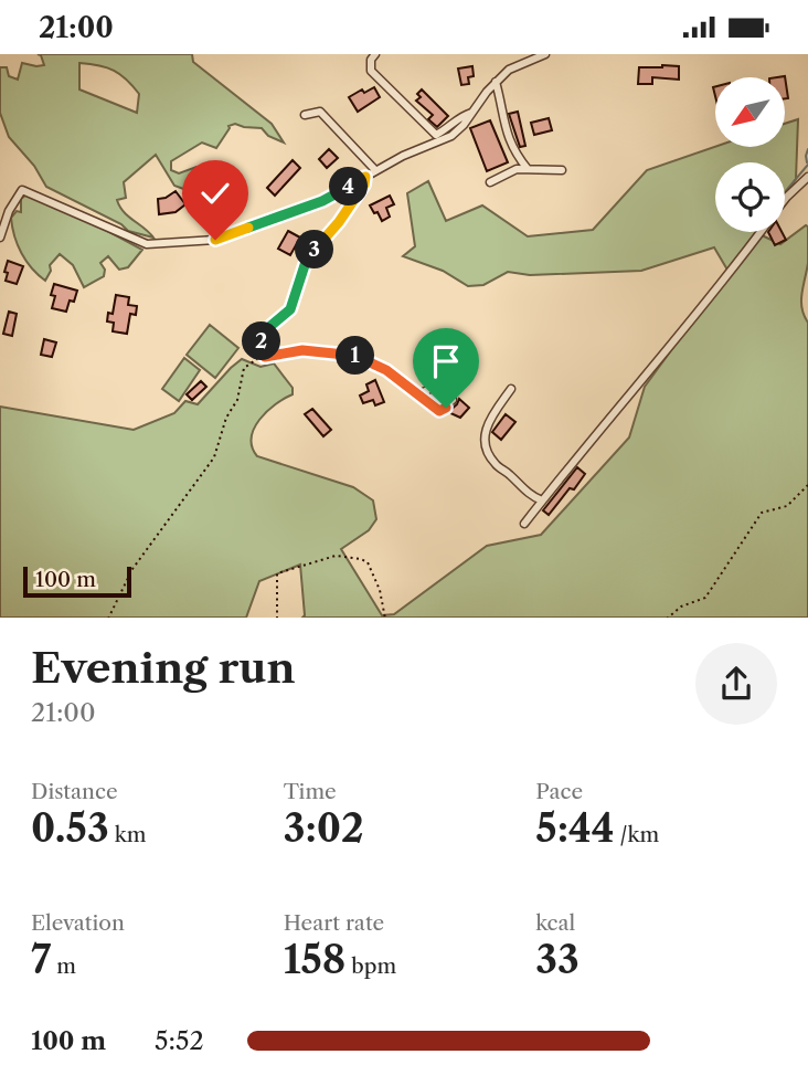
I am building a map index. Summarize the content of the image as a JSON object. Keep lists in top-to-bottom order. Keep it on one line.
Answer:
{"scale_bar":"100 m","north":"bottom left","page":{"status":"21:00","pins":["4","3","2","1"],"scale":"100 m","heading":["Evening run","21:00"],"stats":[["Distance","0.53 km"],["Time","3:02"],["Pace","5:44 /km"],["Elevation","7 m"],["Heart rate","158 bpm"],["kcal","33"]],"list":[{"name":"100 m","note":"5:52"}]}}
